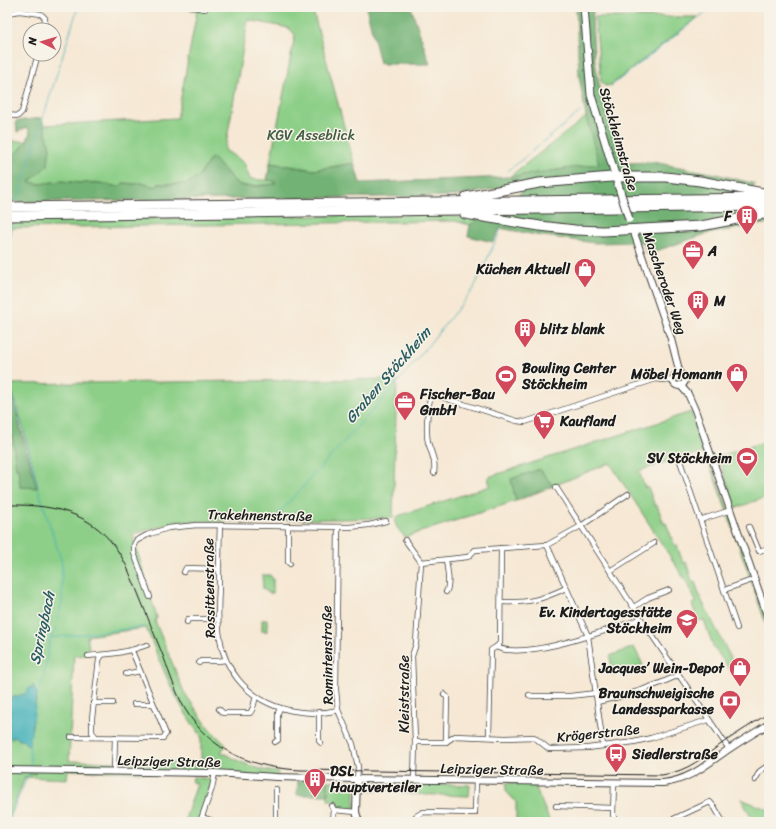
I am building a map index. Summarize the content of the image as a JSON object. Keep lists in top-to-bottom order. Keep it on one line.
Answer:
{"streets":{"main road":["Stöckheimstraße","Mascheroder Weg"],"street":["Trakehnenstraße","Rossittenstraße","Romintenstraße","Kleiststraße","Krögerstraße","Leipziger Straße"]},"crossings":[["Stöckheimstraße","Mascheroder Weg"],["Trakehnenstraße","Rossittenstraße"],["Trakehnenstraße","Romintenstraße"],["Rossittenstraße","Romintenstraße"],["Romintenstraße","Leipziger Straße"],["Kleiststraße","Krögerstraße"],["Kleiststraße","Leipziger Straße"]],"water":["Graben Stöckheim","Springbach"],"parks":["KGV Asseblick"],"places":{"building":["F","M","blitz blank","DSL Hauptverteiler"],"office":["A","Fischer-Bau GmbH"],"shop":["Küchen Aktuell","Möbel Homann","Jacques’ Wein-Depot"],"sports":["Bowling Center Stöckheim","SV Stöckheim"],"supermarket":["Kaufland"],"school or university":["Ev. Kindertagesstätte Stöckheim"],"bank":["Braunschweigische Landessparkasse"],"bus stop":["Siedlerstraße"]},"north":"left"}
